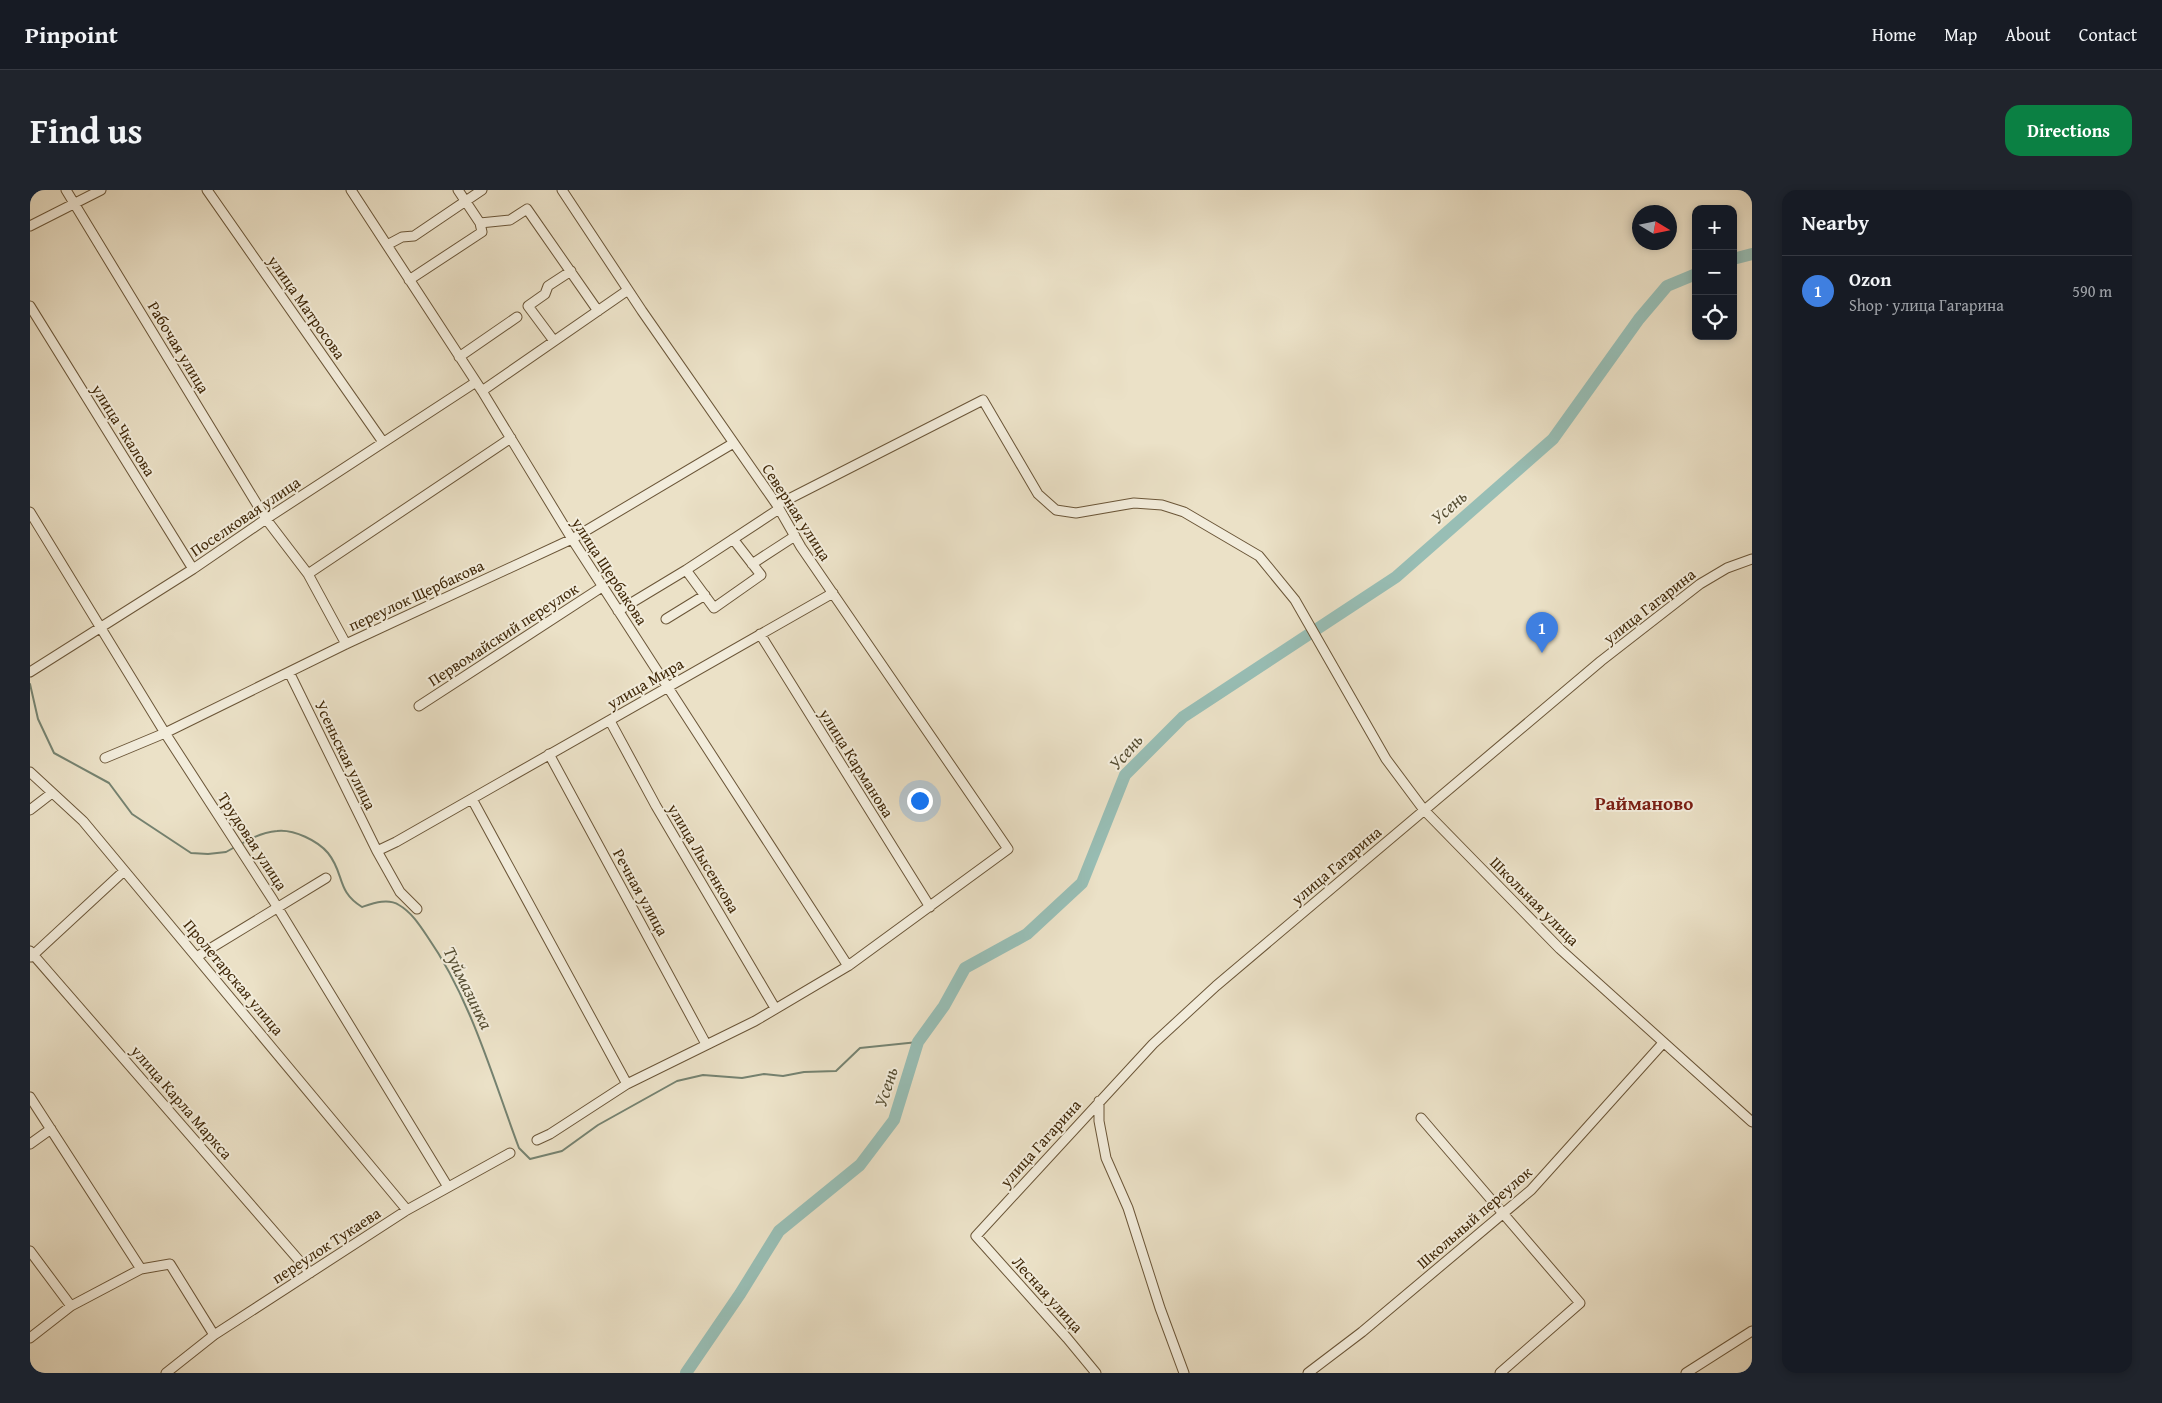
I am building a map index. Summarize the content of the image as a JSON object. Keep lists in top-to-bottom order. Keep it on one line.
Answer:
{"streets":{"street":["улица Матросова","Рабочая улица","улица Чкалова","Северная улица","Поселковая улица","улица Щербакова","переулок Щербакова","улица Гагарина","Первомайский переулок","улица Мира","Усеньская улица","улица Карманова","Трудовая улица","улица Лысенкова","Речная улица","Школьная улица","Пролетарская улица","улица Карла Маркса","Школьный переулок","переулок Тукаева","Лесная улица"]},"crossings":[["улица Матросова","Поселковая улица"],["Рабочая улица","Поселковая улица"],["Рабочая улица","переулок Щербакова"],["улица Чкалова","Поселковая улица"],["Северная улица","переулок Щербакова"],["Северная улица","улица Мира"],["Северная улица","улица Карманова"],["Северная улица","Школьная улица"],["Поселковая улица","улица Щербакова"],["Поселковая улица","Трудовая улица"],["улица Щербакова","переулок Щербакова"],["улица Щербакова","Первомайский переулок"],["улица Щербакова","улица Мира"],["переулок Щербакова","Усеньская улица"],["переулок Щербакова","Трудовая улица"],["улица Гагарина","Школьная улица"],["улица Гагарина","Лесная улица"],["улица Мира","Усеньская улица"],["улица Мира","улица Карманова"],["улица Мира","улица Лысенкова"],["улица Мира","Речная улица"],["Трудовая улица","переулок Тукаева"],["Школьная улица","Школьный переулок"],["Пролетарская улица","переулок Тукаева"],["улица Карла Маркса","переулок Тукаева"]],"districts":["Райманово"],"water":["Усень","Туймазинка"],"north":"right","page":{"header":"Pinpoint","nav":["Home","Map","About","Contact"],"title":"Find us","buttons":"Directions","heading":"Nearby","map_buttons":["+","−"],"list":[{"mark":"1","name":"Ozon","note":"Shop · улица Гагарина","value":"590 m"}],"pins":"1"}}
